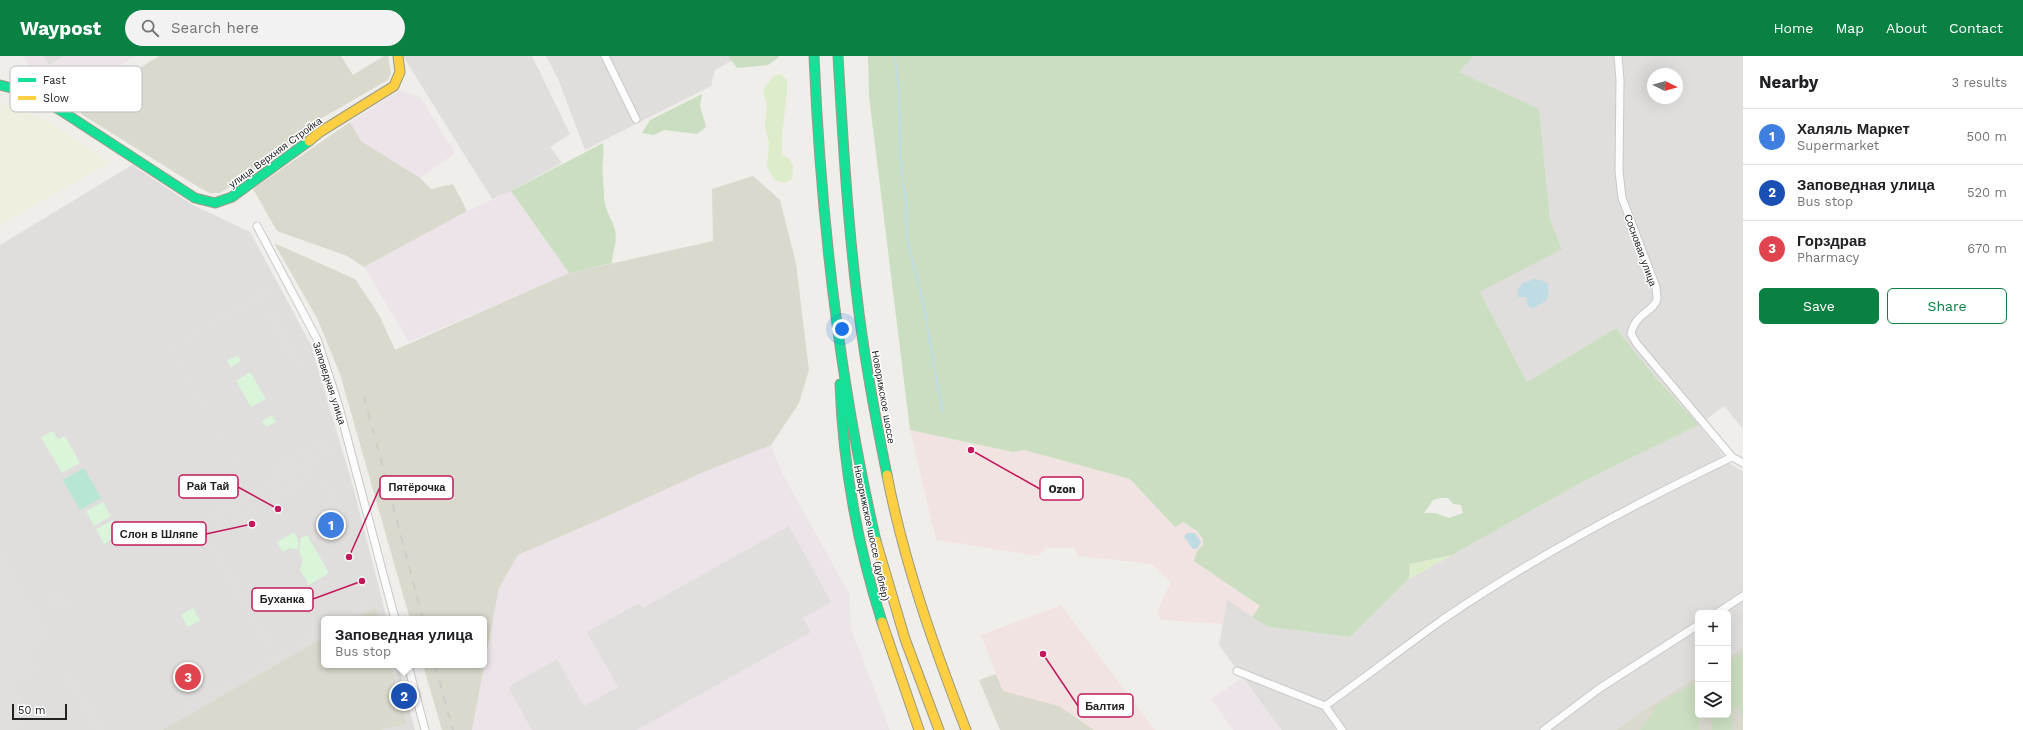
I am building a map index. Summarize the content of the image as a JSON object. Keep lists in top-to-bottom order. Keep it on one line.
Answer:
{"streets":{"main road":["улица Верхняя Стройка","Новорижское шоссе","Новорижское шоссе (дублёр)"],"street":["Сосновая улица","Заповедная улица"]},"places":["Ozon","Рай Тай","Слон в Шляпе","Пятёрочка","Буханка","Балтия"],"legend":["Fast","Slow"],"scale_bar":"50 m","north":"right","page":{"header":"Waypost","search":"Search here","nav":["Home","Map","About","Contact"],"heading":["Nearby","3 results"],"list":[{"mark":"1","name":"Халяль Маркет","note":"Supermarket","value":"500 m"},{"mark":"2","name":"Заповедная улица","note":"Bus stop","value":"520 m"},{"mark":"3","name":"Горздрав","note":"Pharmacy","value":"670 m"}],"buttons":["Save","Share"],"pins":["1","3","2"],"map_buttons":["+","−"],"popup":["Заповедная улица","Bus stop"],"scale":"50 m"}}
